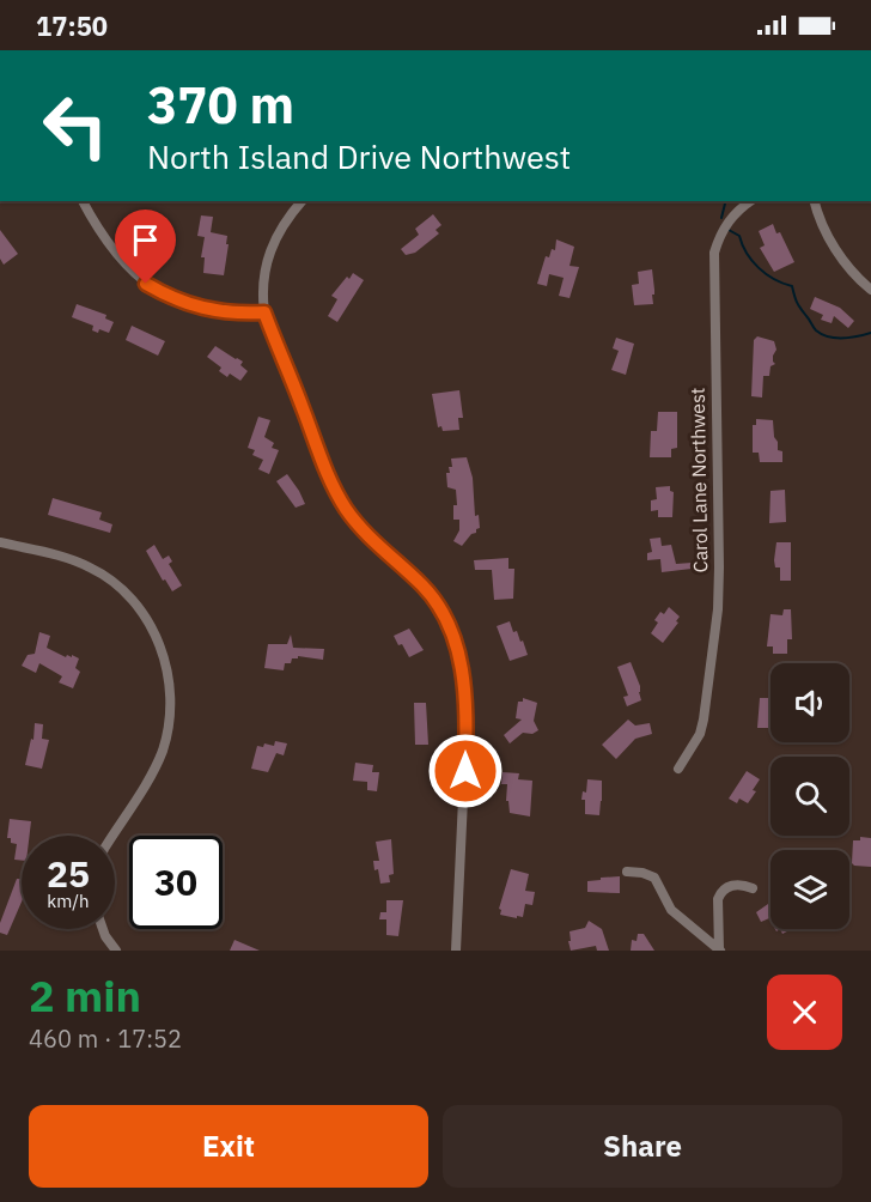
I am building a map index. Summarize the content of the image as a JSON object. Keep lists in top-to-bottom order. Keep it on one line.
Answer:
{"streets":{"street":["Carol Lane Northwest"]},"page":{"status":"17:50","turn":["370 m","North Island Drive Northwest"],"speed":"25 km/h","limit":"30","heading":["2 min","460 m · 17:52"],"buttons":["Exit","Share"]}}
